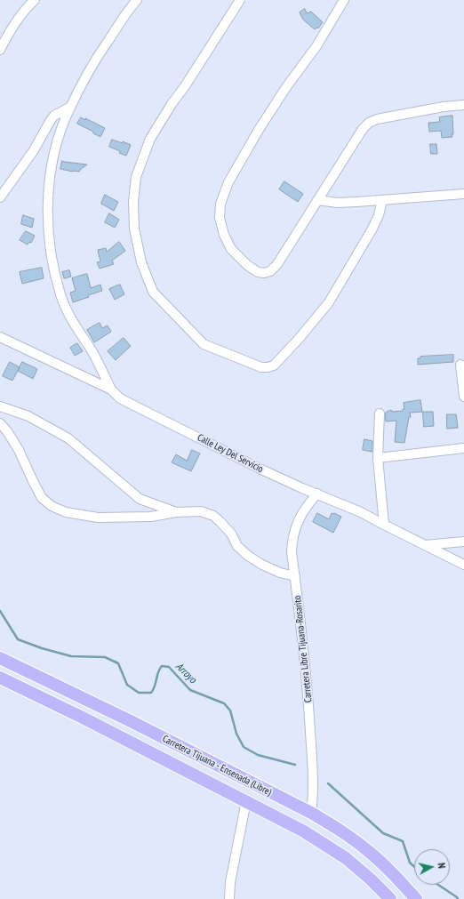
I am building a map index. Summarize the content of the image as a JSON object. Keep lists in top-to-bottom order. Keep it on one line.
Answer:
{"streets":{"highway":["Carretera Tijuana - Ensenada (Libre)"],"street":["Calle Ley Del Servicio","Carretera Libre Tijuana-Rosarito"]},"crossings":[["Calle Ley Del Servicio","Carretera Libre Tijuana-Rosarito"],["Carretera Libre Tijuana-Rosarito","Carretera Tijuana - Ensenada (Libre)"]],"water":["Arroyo"],"north":"right"}
